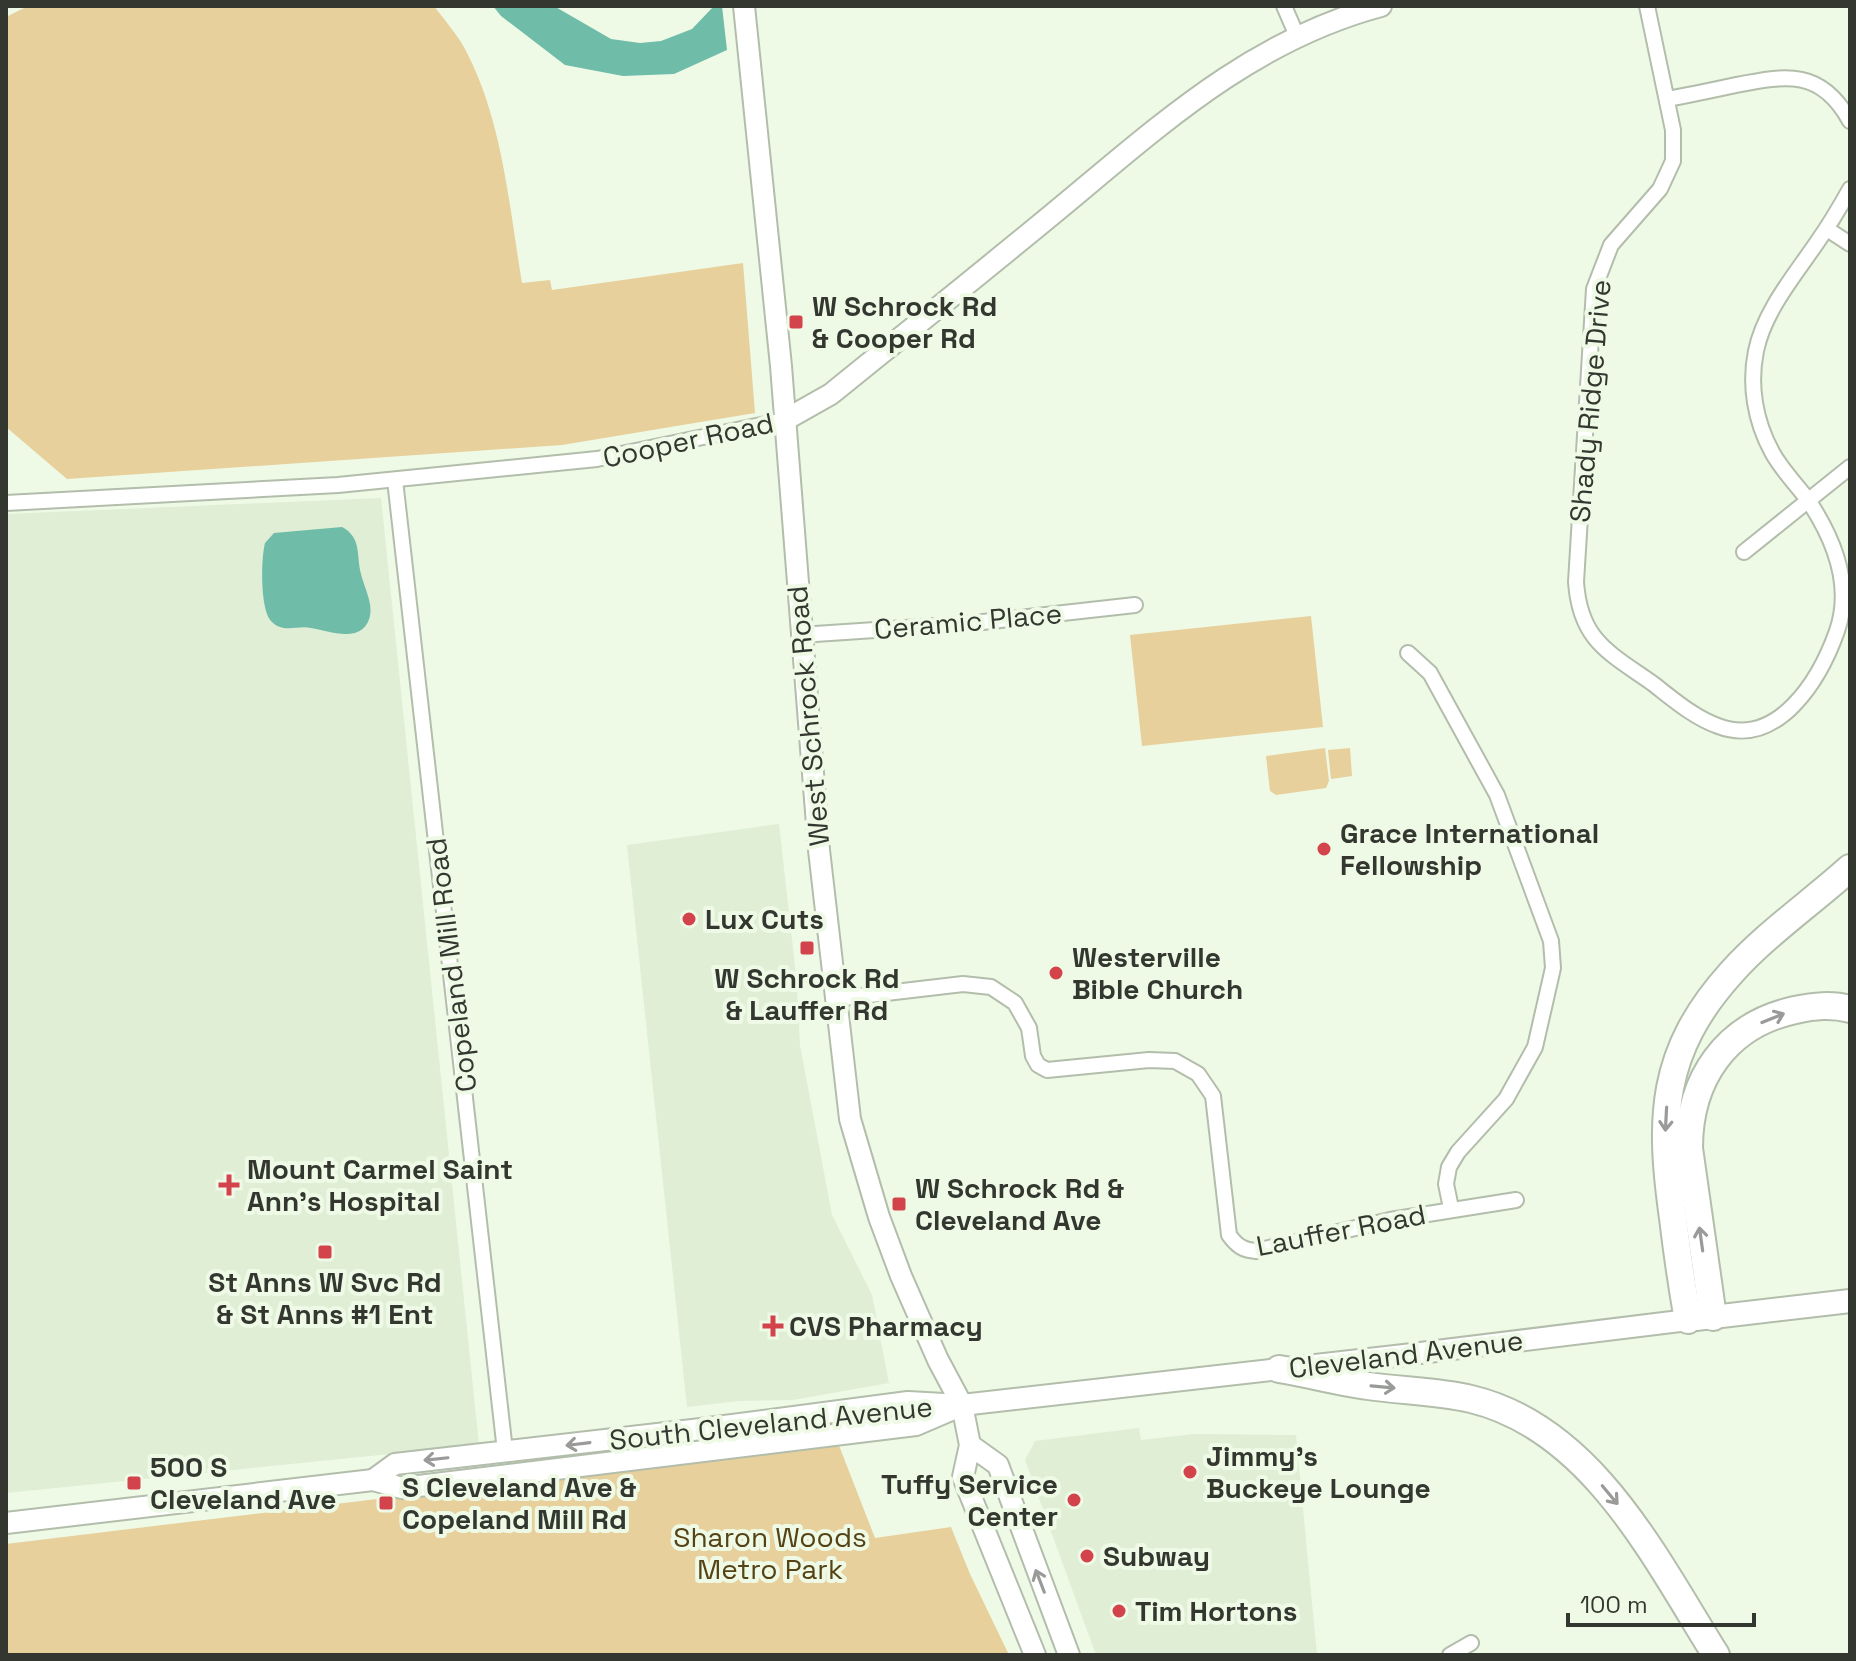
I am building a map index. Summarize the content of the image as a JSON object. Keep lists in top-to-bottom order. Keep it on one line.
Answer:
{"streets":{"main road":["Cooper Road","West Schrock Road","Cleveland Avenue","South Cleveland Avenue"],"street":["Shady Ridge Drive","Ceramic Place","Copeland Mill Road","Lauffer Road"]},"crossings":[["Cooper Road","West Schrock Road"],["Cooper Road","Copeland Mill Road"],["Ceramic Place","West Schrock Road"],["West Schrock Road","Lauffer Road"],["West Schrock Road","Cleveland Avenue"],["West Schrock Road","South Cleveland Avenue"],["Copeland Mill Road","South Cleveland Avenue"],["Cleveland Avenue","South Cleveland Avenue"]],"parks":["Sharon Woods Metro Park"],"places":{"transit":["W Schrock Rd & Cooper Rd","W Schrock Rd & Lauffer Rd","W Schrock Rd & Cleveland Ave","St Anns W Svc Rd & St Anns #1 Ent","500 S Cleveland Ave","S Cleveland Ave & Copeland Mill Rd"],"other":["Grace International Fellowship","Lux Cuts","Westerville Bible Church","Jimmy's Buckeye Lounge","Tuffy Service Center","Subway","Tim Hortons"],"health":["Mount Carmel Saint Ann's Hospital","CVS Pharmacy"]},"scale_bar":"100 m"}
